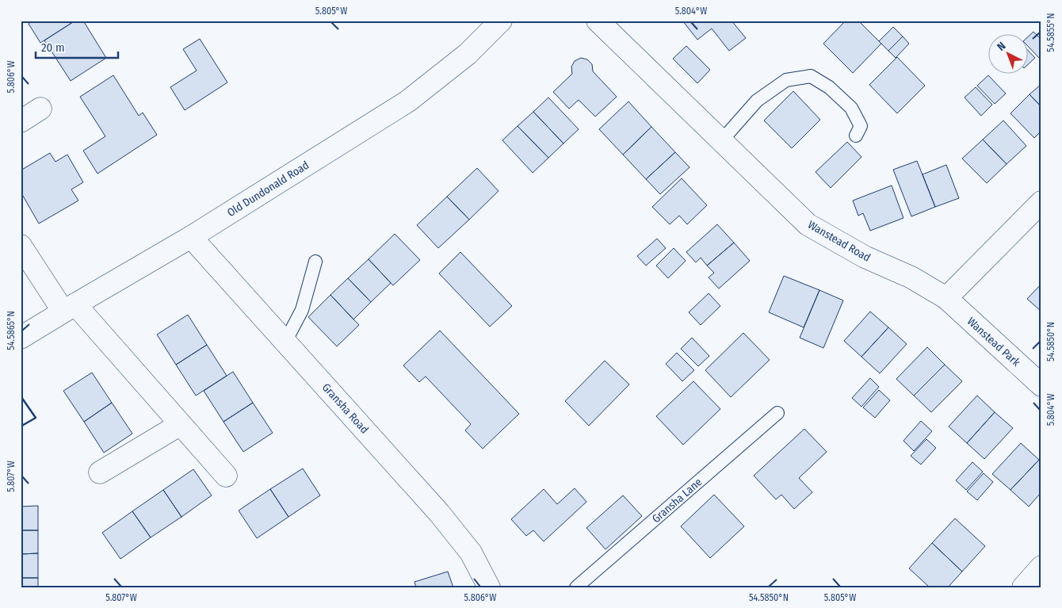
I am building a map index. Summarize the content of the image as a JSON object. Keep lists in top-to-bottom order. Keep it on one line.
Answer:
{"streets":{"street":["Old Dundonald Road","Wanstead Road","Wanstead Park","Gransha Road"],"lane":["Gransha Lane"]},"crossings":[["Old Dundonald Road","Gransha Road"],["Wanstead Road","Wanstead Park"]],"scale_bar":"20 m","north":"top left","coordinates":["5.805°W","5.804°W","54.5855°N","5.806°W","54.5865°N","54.5850°N","5.807°W"]}
